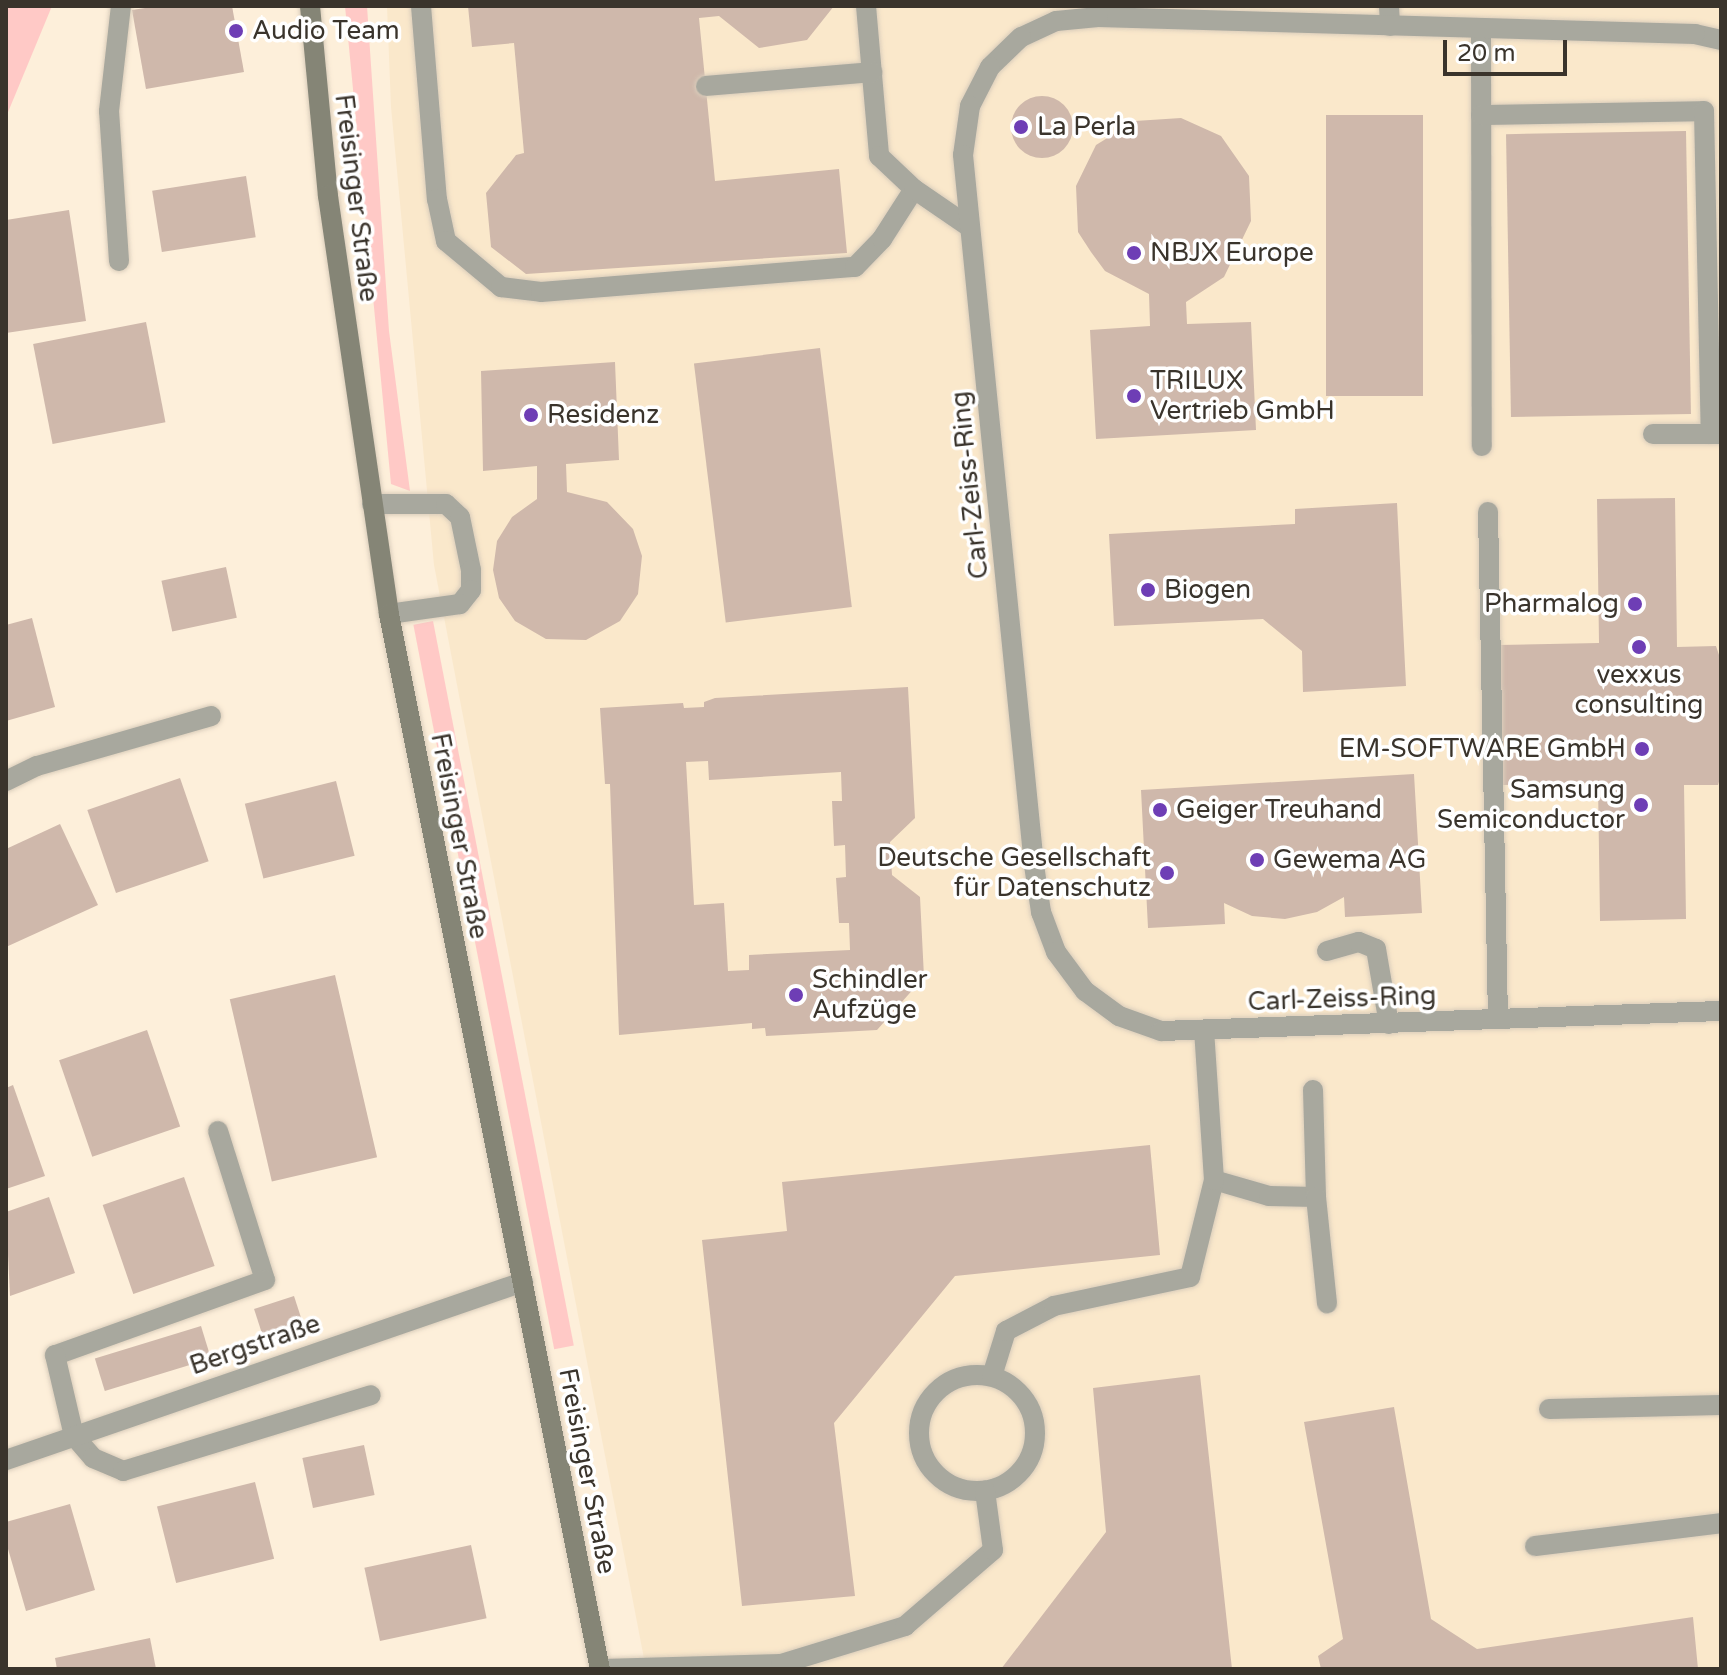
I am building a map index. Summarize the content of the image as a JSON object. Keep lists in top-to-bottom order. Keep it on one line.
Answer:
{"streets":{"main road":["Freisinger Straße"],"street":["Carl-Zeiss-Ring","Bergstraße"]},"crossings":[["Freisinger Straße","Bergstraße"]],"places":["Audio Team","La Perla","NBJX Europe","TRILUX Vertrieb GmbH","Residenz","Biogen","Pharmalog","vexxus consulting","EM-SOFTWARE GmbH","Samsung Semiconductor","Geiger Treuhand","Gewema AG","Deutsche Gesellschaft für Datenschutz","Schindler Aufzüge"],"scale_bar":"20 m"}
